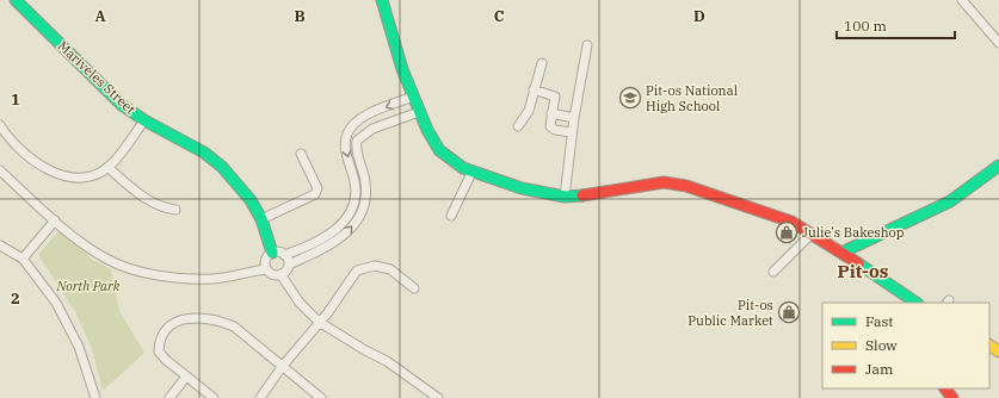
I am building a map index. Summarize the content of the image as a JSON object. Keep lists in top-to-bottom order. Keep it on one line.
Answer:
{"streets":{"main road":["Mariveles Street"]},"districts":["Pit-os"],"parks":["North Park"],"places":{"school or university":["Pit-os National High School"],"shop":["Julie's Bakeshop","Pit-os Public Market"]},"legend":["Fast","Slow","Jam"],"scale_bar":"100 m","grid":{"columns":["A","B","C","D"],"rows":["1","2"]}}
